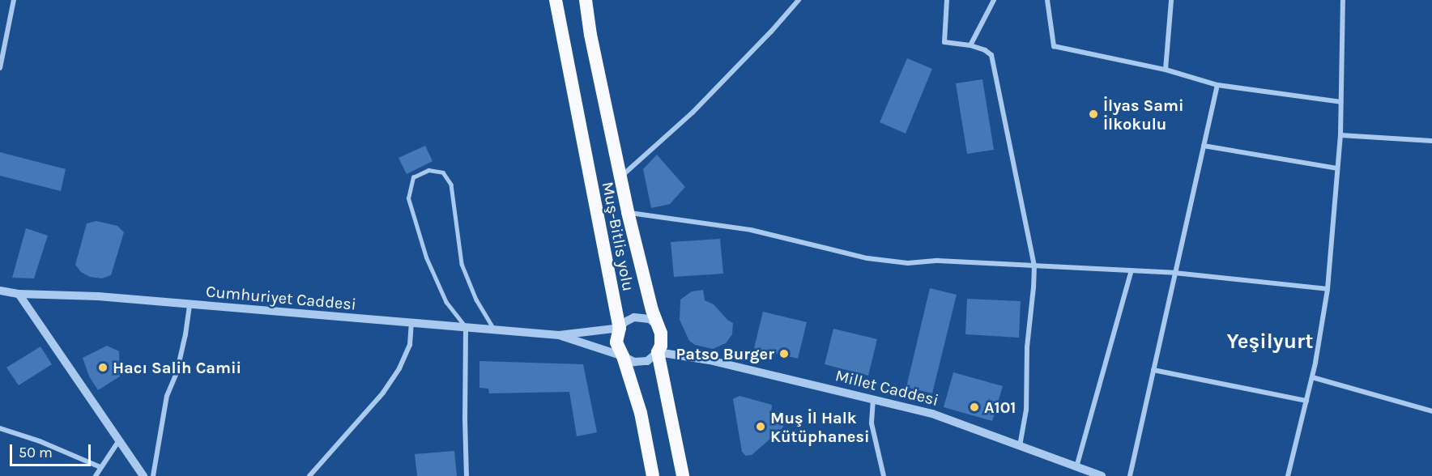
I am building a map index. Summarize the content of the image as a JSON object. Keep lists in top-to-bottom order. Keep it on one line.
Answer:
{"streets":{"highway":["Muş-Bitlis yolu"],"street":["Cumhuriyet Caddesi","Millet Caddesi"]},"crossings":[["Muş-Bitlis yolu","Cumhuriyet Caddesi"],["Muş-Bitlis yolu","Millet Caddesi"],["Cumhuriyet Caddesi","Millet Caddesi"]],"districts":["Yeşilyurt"],"places":["İlyas Sami İlkokulu","Patso Burger","Hacı Salih Camii","A101","Muş İl Halk Kütüphanesi"],"scale_bar":"50 m"}
